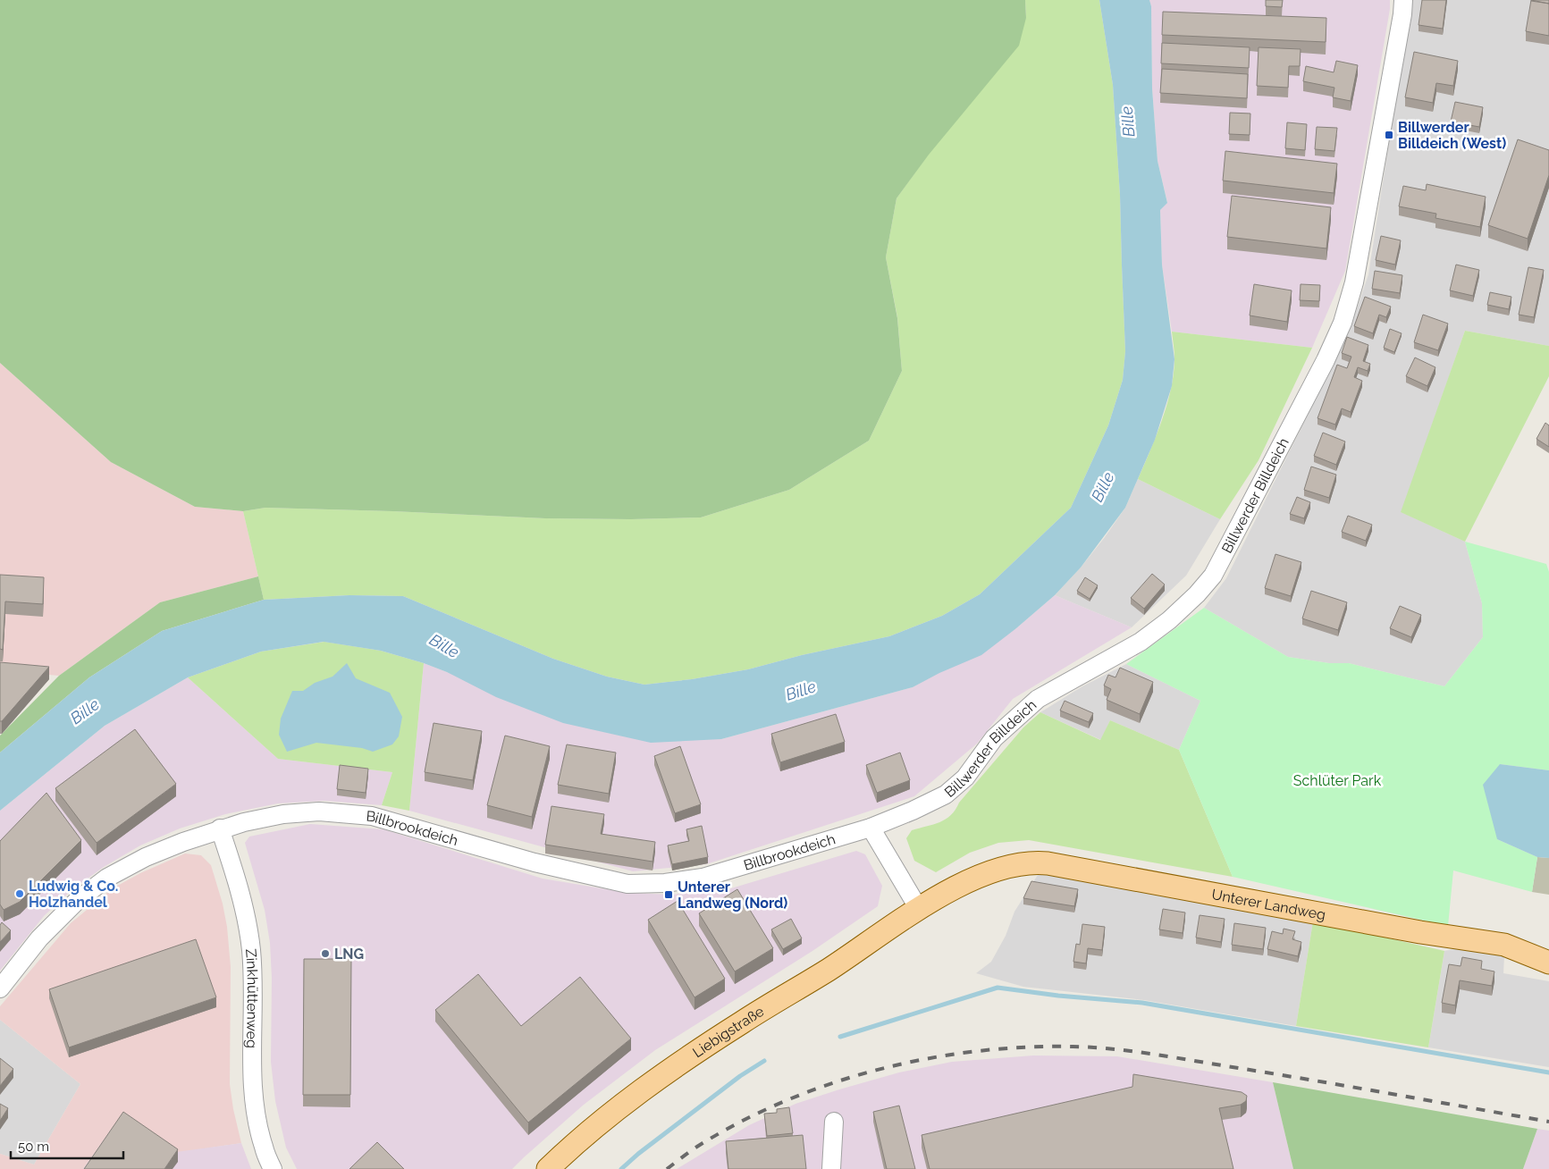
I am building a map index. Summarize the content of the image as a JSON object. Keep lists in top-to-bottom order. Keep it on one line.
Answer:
{"streets":{"main road":["Unterer Landweg","Liebigstraße"],"street":["Billwerder Billdeich","Billbrookdeich","Zinkhüttenweg"]},"crossings":[["Billwerder Billdeich","Billbrookdeich"],["Billbrookdeich","Zinkhüttenweg"],["Unterer Landweg","Liebigstraße"]],"water":["Bille"],"parks":["Schlüter Park"],"places":{"transit":["Billwerder Billdeich (West)","Unterer Landweg (Nord)"],"other":["Ludwig & Co. Holzhandel","LNG"]},"scale_bar":"50 m"}
